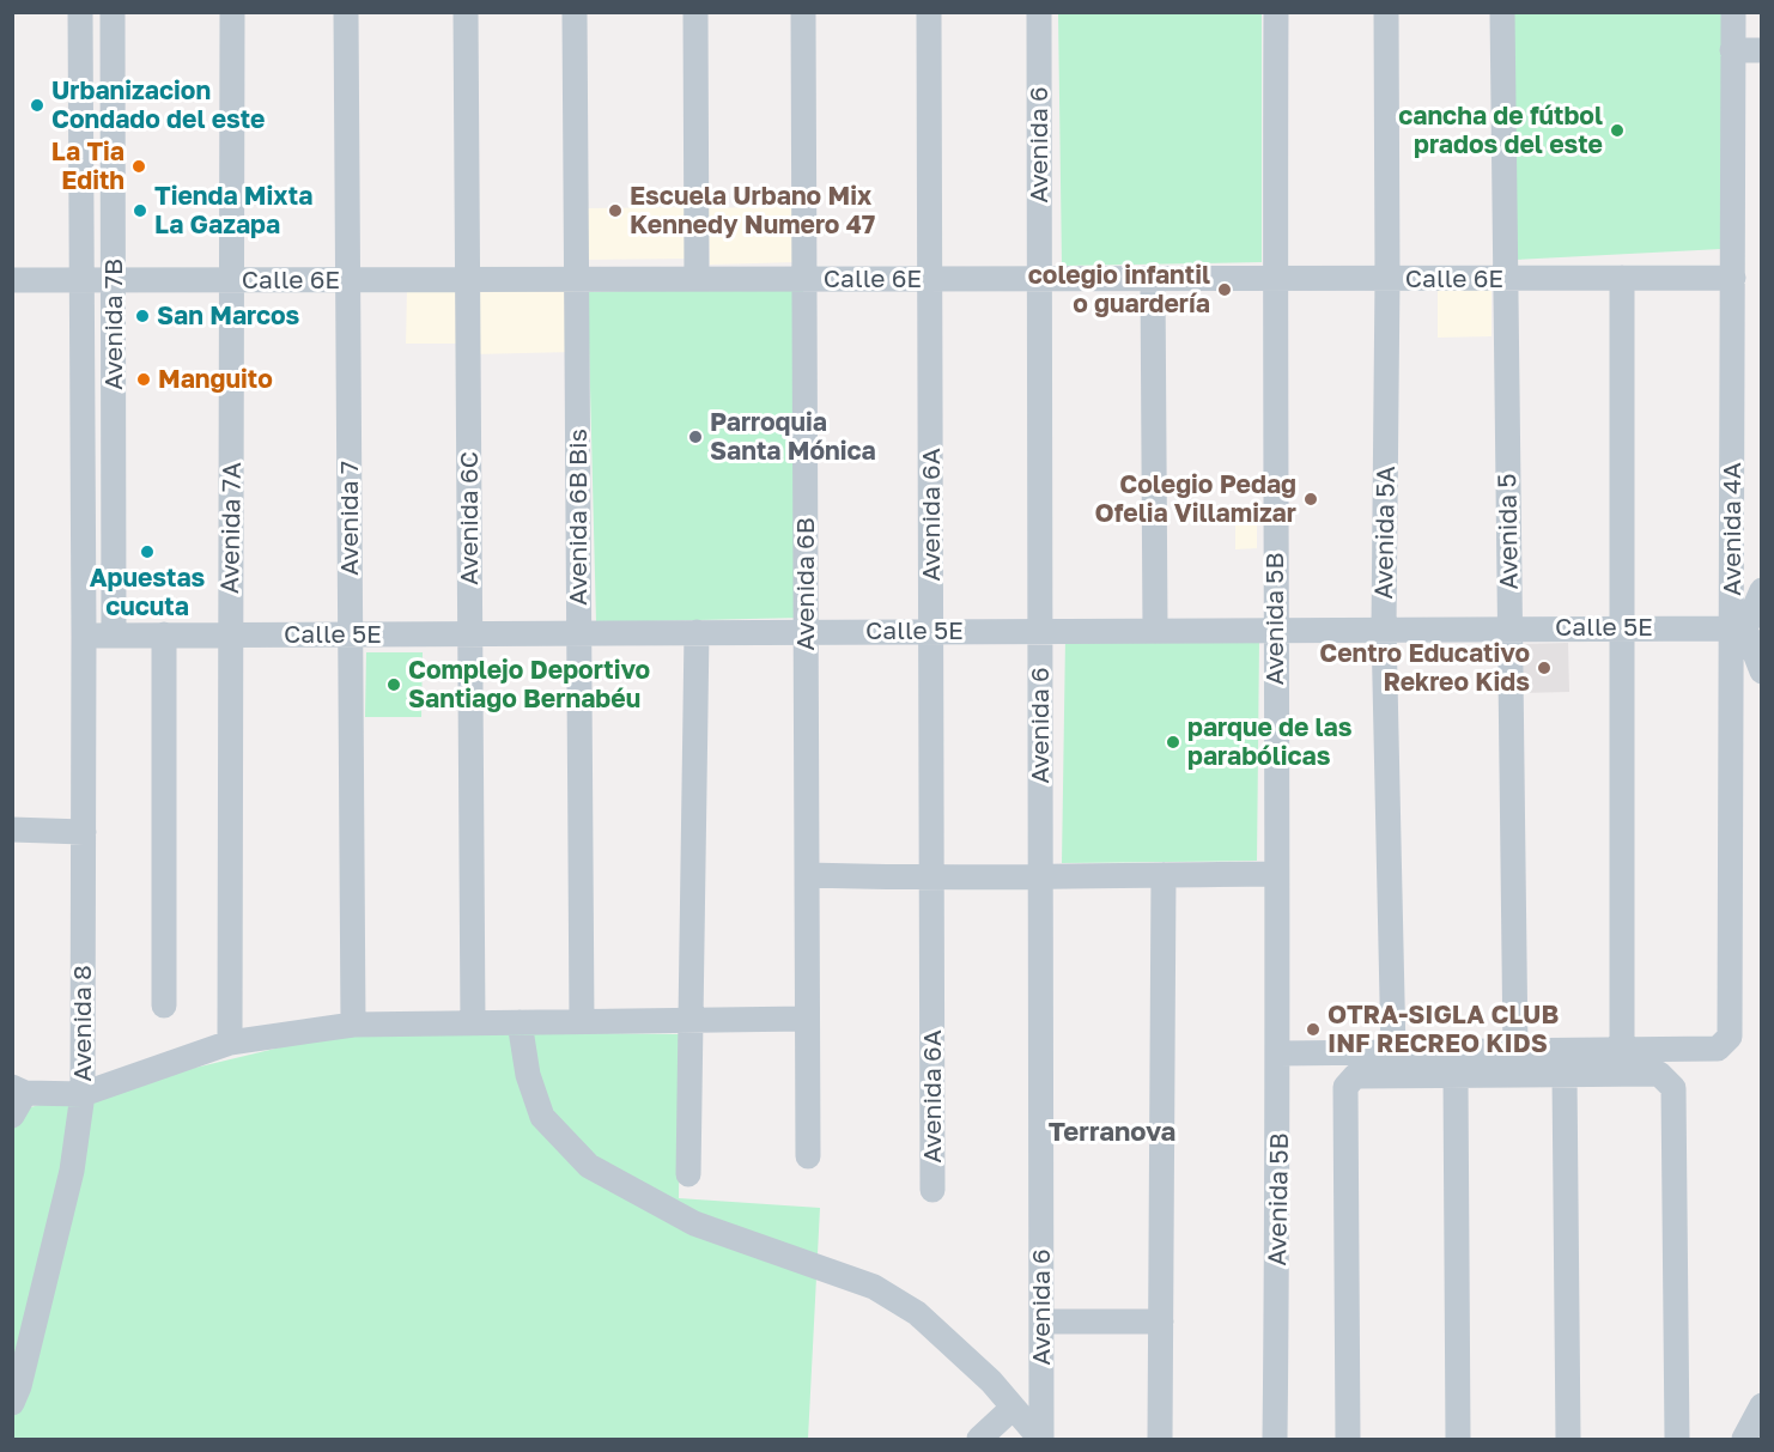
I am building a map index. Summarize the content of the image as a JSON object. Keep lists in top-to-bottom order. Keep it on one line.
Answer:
{"streets":{"street":["Avenida 6","Calle 6E","Avenida 7B","Avenida 6A","Avenida 6B Bis","Avenida 7","Avenida 6C","Avenida 7A","Avenida 4A","Avenida 5","Avenida 5A","Avenida 6B","Avenida 5B","Calle 5E","Avenida 8"]},"crossings":[["Avenida 6","Calle 6E"],["Avenida 6","Calle 5E"],["Calle 6E","Avenida 7B"],["Calle 6E","Avenida 6A"],["Calle 6E","Avenida 6B Bis"],["Calle 6E","Avenida 7"],["Calle 6E","Avenida 6C"],["Calle 6E","Avenida 7A"],["Calle 6E","Avenida 4A"],["Calle 6E","Avenida 5"],["Calle 6E","Avenida 5A"],["Calle 6E","Avenida 6B"],["Calle 6E","Avenida 5B"],["Avenida 7B","Calle 5E"],["Avenida 7B","Avenida 8"],["Avenida 6A","Calle 5E"],["Avenida 6B Bis","Calle 5E"],["Avenida 7","Calle 5E"],["Avenida 6C","Calle 5E"],["Avenida 7A","Calle 5E"],["Avenida 4A","Calle 5E"],["Avenida 5","Calle 5E"],["Avenida 5A","Calle 5E"],["Avenida 6B","Calle 5E"],["Avenida 5B","Calle 5E"],["Calle 5E","Avenida 8"]],"districts":["Terranova"],"places":["Urbanizacion Condado del este","cancha de fútbol prados del este","La Tia Edith","Tienda Mixta La Gazapa","Escuela Urbano Mix Kennedy Numero 47","colegio infantil o guardería","San Marcos","Manguito","Parroquia Santa Mónica","Colegio Pedag Ofelia Villamizar","Apuestas cucuta","Centro Educativo Rekreo Kids","Complejo Deportivo Santiago Bernabéu","parque de las parabólicas","OTRA-SIGLA CLUB INF RECREO KIDS"]}
